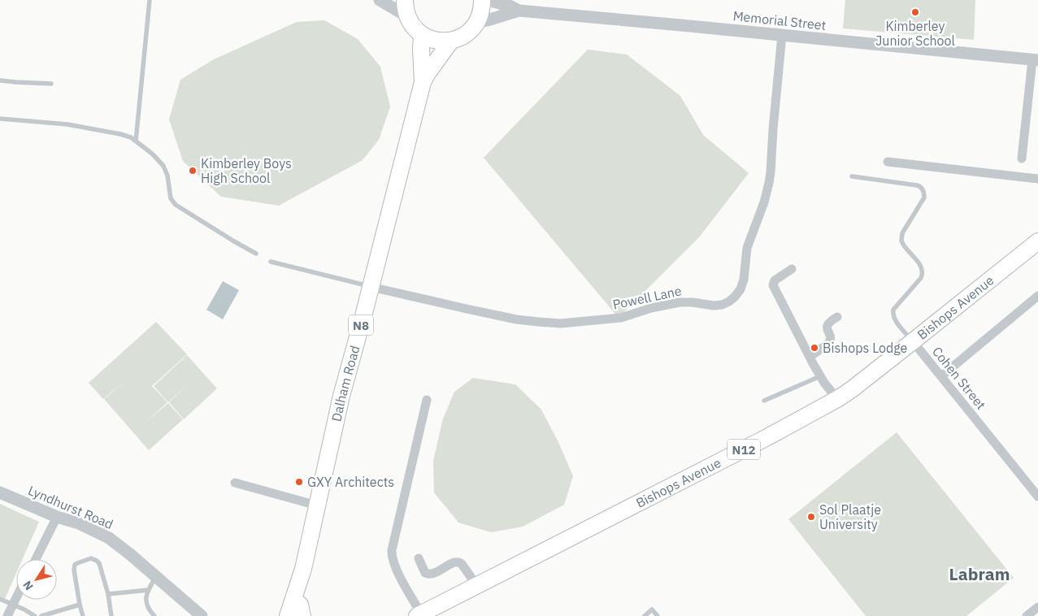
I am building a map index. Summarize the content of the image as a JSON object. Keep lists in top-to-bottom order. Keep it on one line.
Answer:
{"streets":{"highway":["Bishops Avenue","N8","Dalham Road","N12"],"street":["Memorial Street","Powell Lane","Cohen Street","Lyndhurst Road"]},"crossings":[["Memorial Street","Powell Lane"],["Memorial Street","N8"],["Powell Lane","Dalham Road"],["Bishops Avenue","Cohen Street"],["N8","Dalham Road"]],"districts":["Labram"],"places":["Kimberley Junior School","Kimberley Boys High School","Bishops Lodge","GXY Architects","Sol Plaatje University"],"north":"bottom left"}
